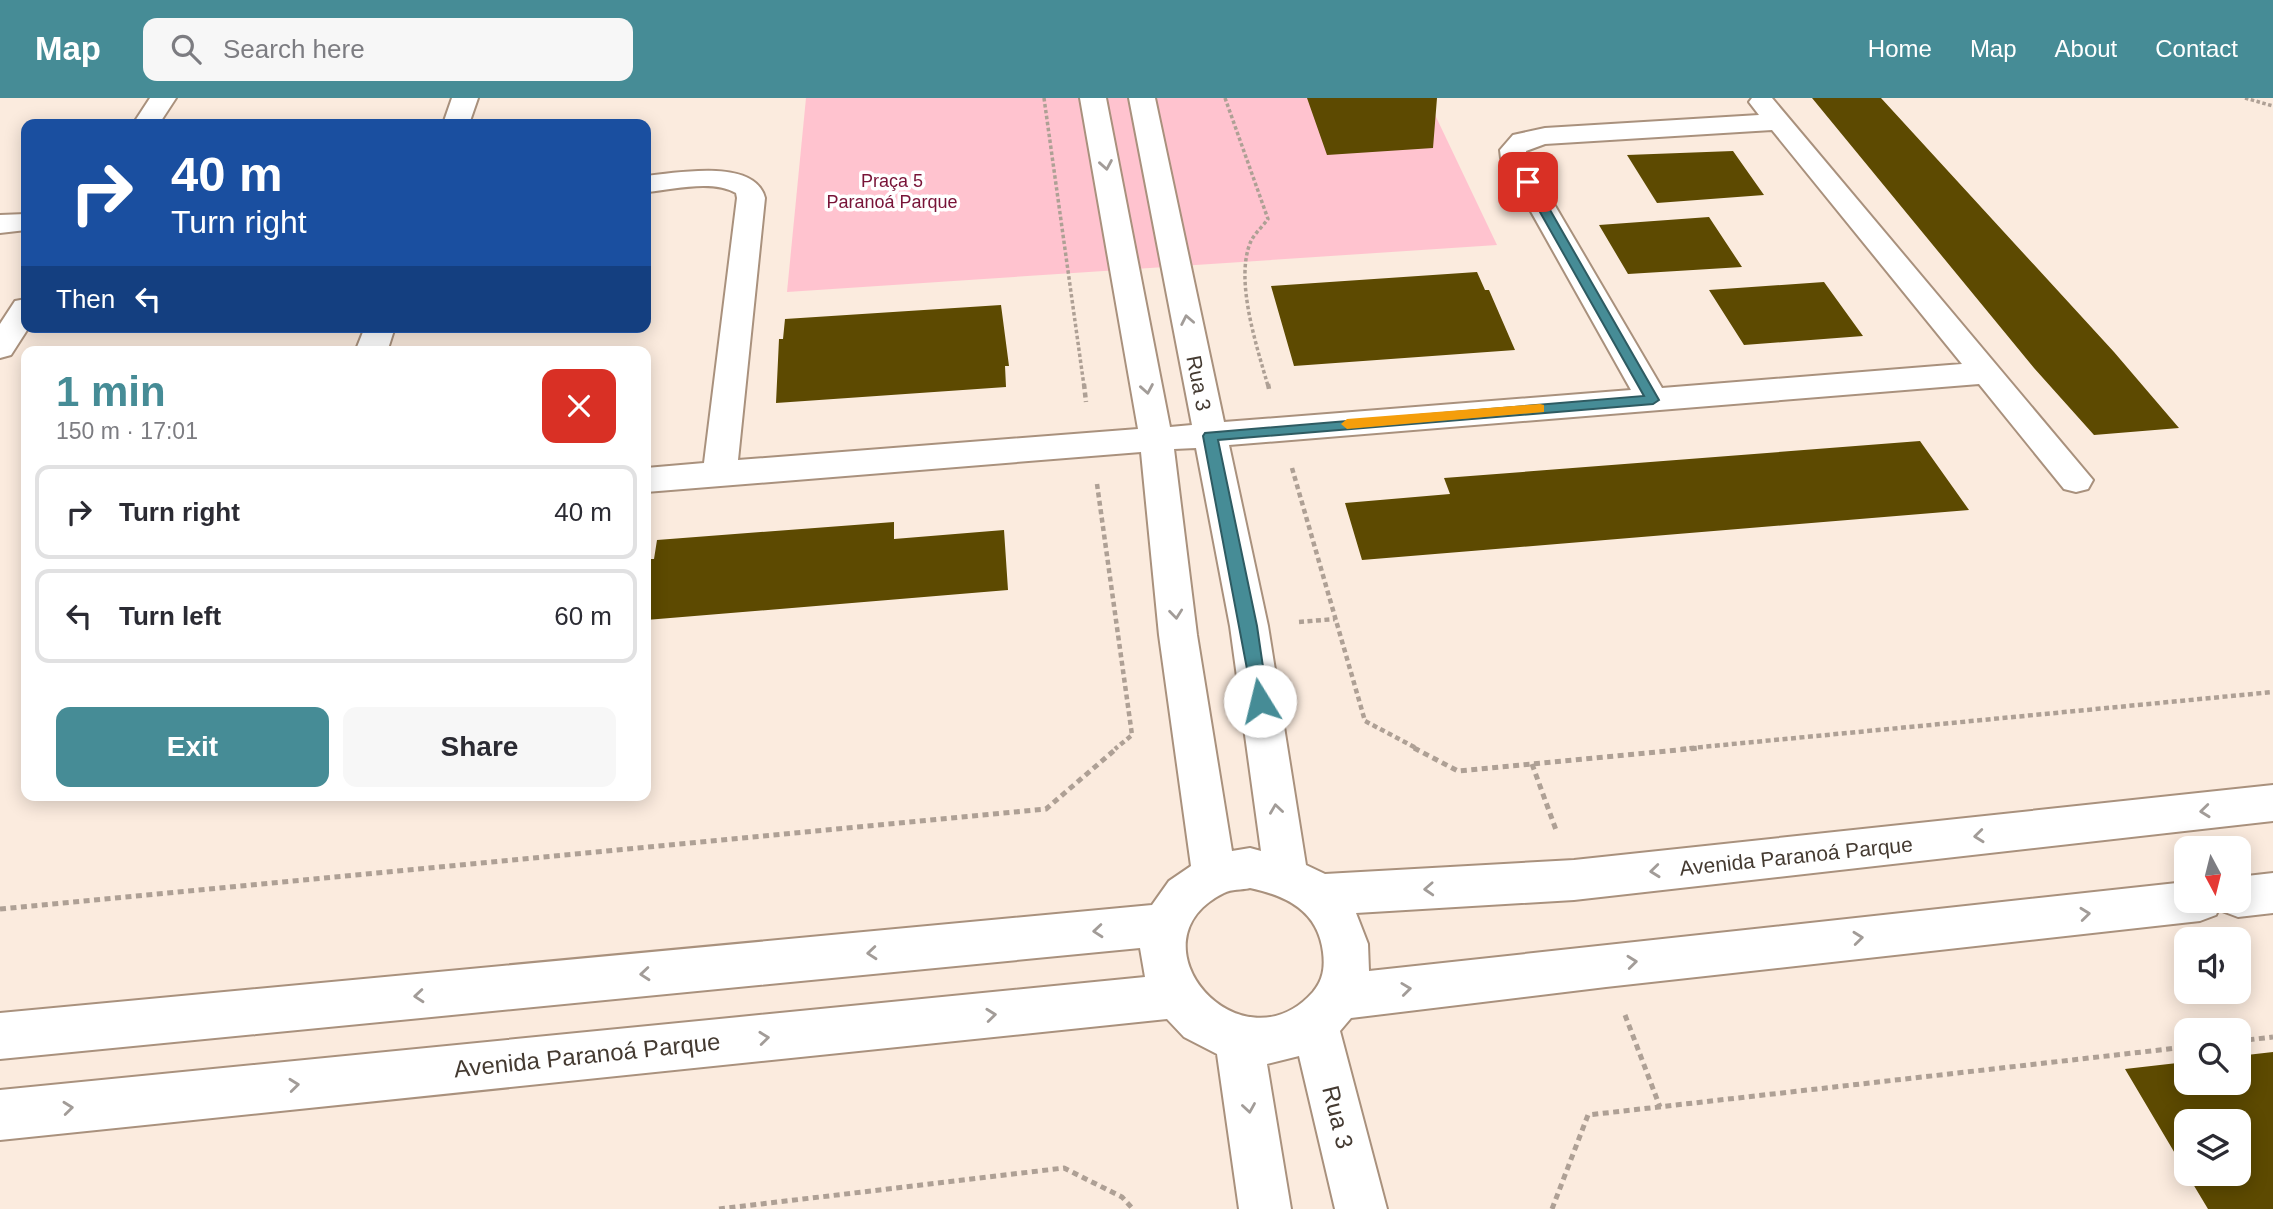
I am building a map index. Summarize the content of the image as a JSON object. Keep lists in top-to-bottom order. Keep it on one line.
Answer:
{"streets":{"street":["Rua 3","Avenida Paranoá Parque"]},"crossings":[["Rua 3","Avenida Paranoá Parque"]],"parks":["Praça 5 Paranoá Parque"],"north":"bottom","page":{"header":"Map","search":"Search here","nav":["Home","Map","About","Contact"],"turn":["40 m","Turn right"],"then":"Then","heading":["1 min","150 m · 17:01"],"list":[{"name":"Turn right","value":"40 m"},{"name":"Turn left","value":"60 m"}],"buttons":["Exit","Share"]}}
